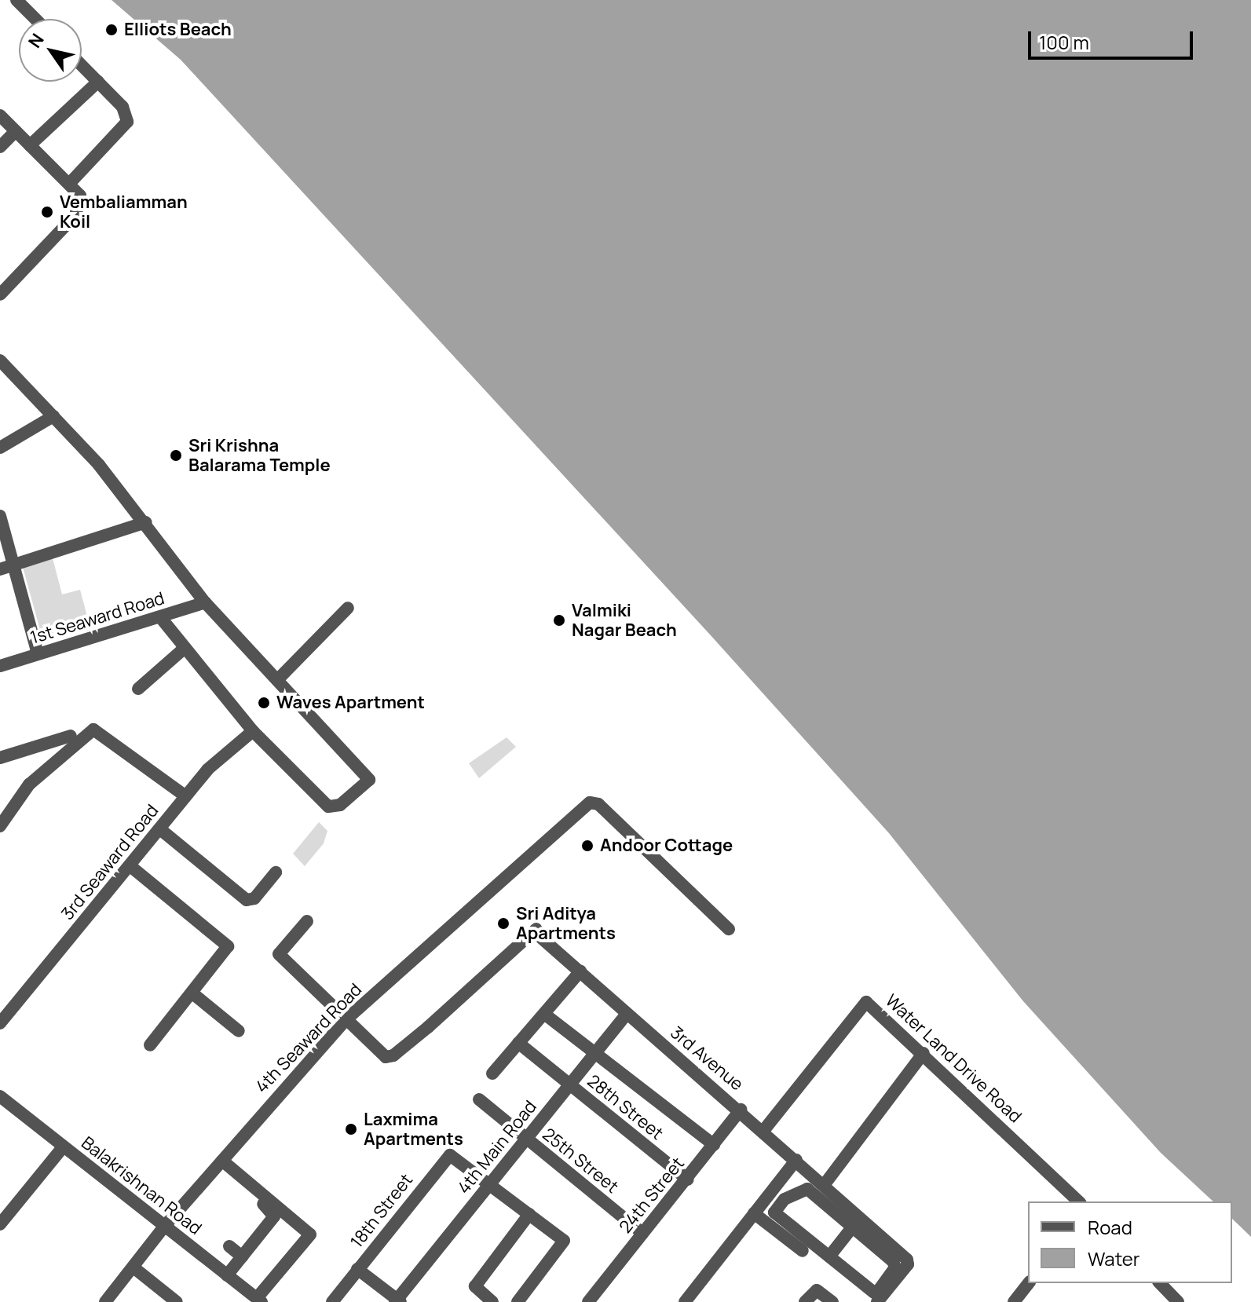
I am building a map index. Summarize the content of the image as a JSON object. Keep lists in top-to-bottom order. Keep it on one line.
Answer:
{"streets":{"street":["1st Seaward Road","3rd Seaward Road","4th Seaward Road","3rd Avenue","Water Land Drive Road","28th Street","4th Main Road","25th Street","Balakrishnan Road","24th Street","18th Street"]},"crossings":[["4th Seaward Road","3rd Avenue"],["4th Seaward Road","Balakrishnan Road"],["3rd Avenue","Water Land Drive Road"],["3rd Avenue","4th Main Road"],["3rd Avenue","24th Street"],["28th Street","4th Main Road"],["28th Street","24th Street"],["4th Main Road","25th Street"],["4th Main Road","18th Street"],["25th Street","24th Street"]],"places":["Elliots Beach","Vembaliamman Koil","Sri Krishna Balarama Temple","Valmiki Nagar Beach","Waves Apartment","Andoor Cottage","Sri Aditya Apartments","Laxmima Apartments"],"legend":["Road","Water"],"scale_bar":"100 m","north":"top left"}
